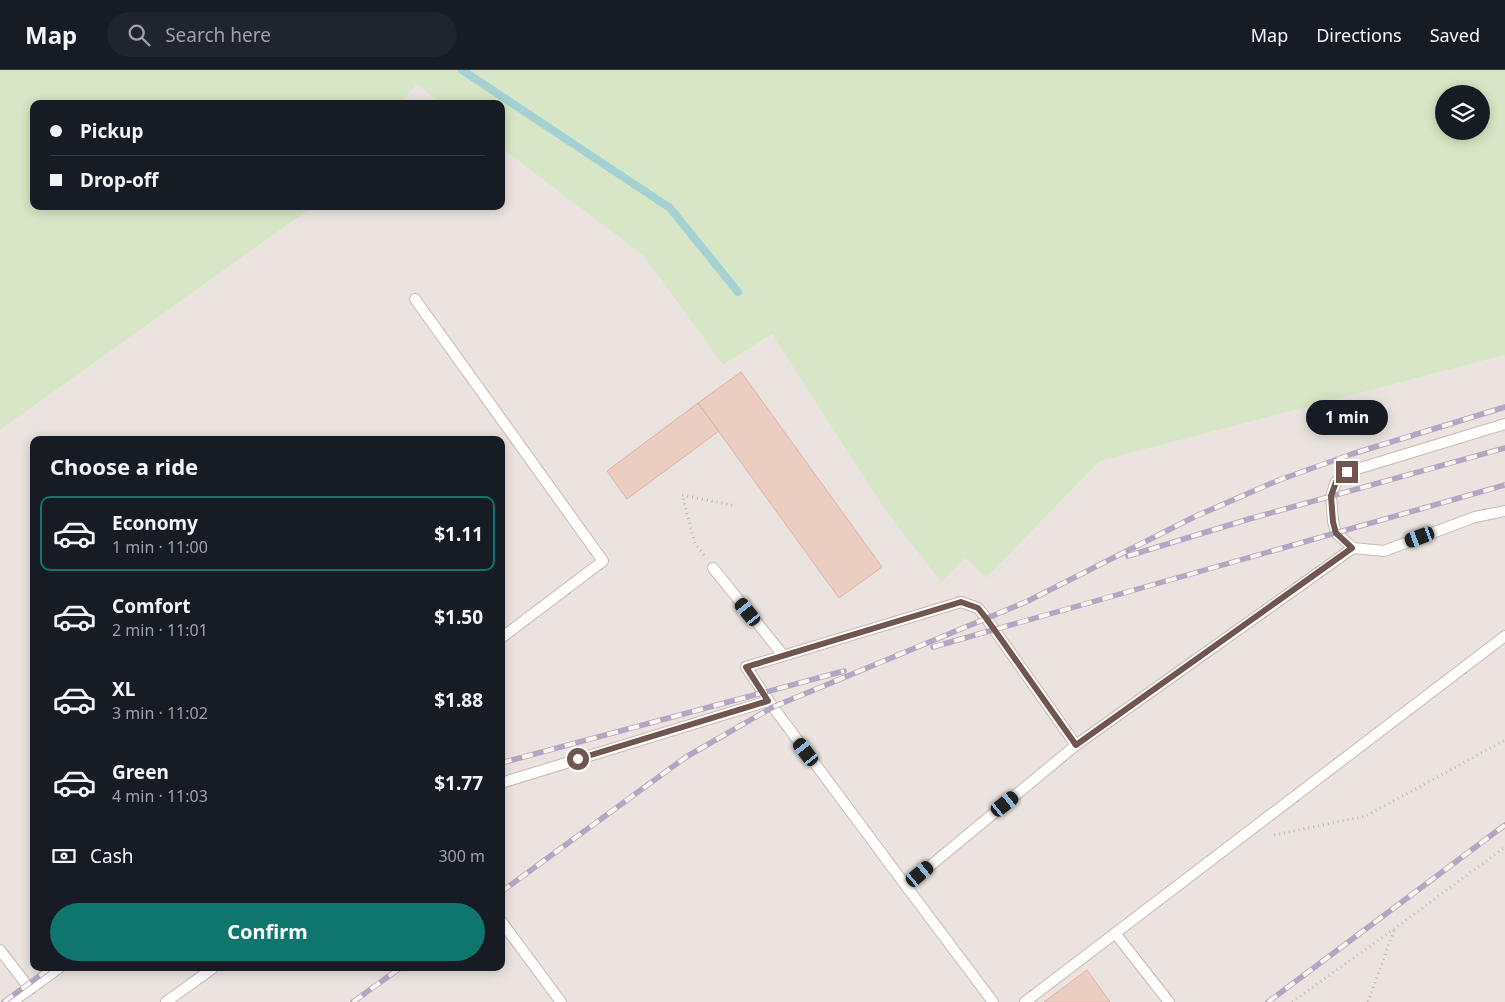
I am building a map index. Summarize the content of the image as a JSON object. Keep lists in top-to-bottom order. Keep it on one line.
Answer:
{"page":{"header":"Map","search":"Search here","nav":["Map","Directions","Saved"],"banner":["Pickup","Drop-off"],"bubble":"1 min","heading":"Choose a ride","list":[{"name":"Economy","note":"1 min · 11:00","value":"$1.11"},{"name":"Comfort","note":"2 min · 11:01","value":"$1.50"},{"name":"XL","note":"3 min · 11:02","value":"$1.88"},{"name":"Green","note":"4 min · 11:03","value":"$1.77"}],"pay":["Cash","300 m"],"buttons":"Confirm"}}
